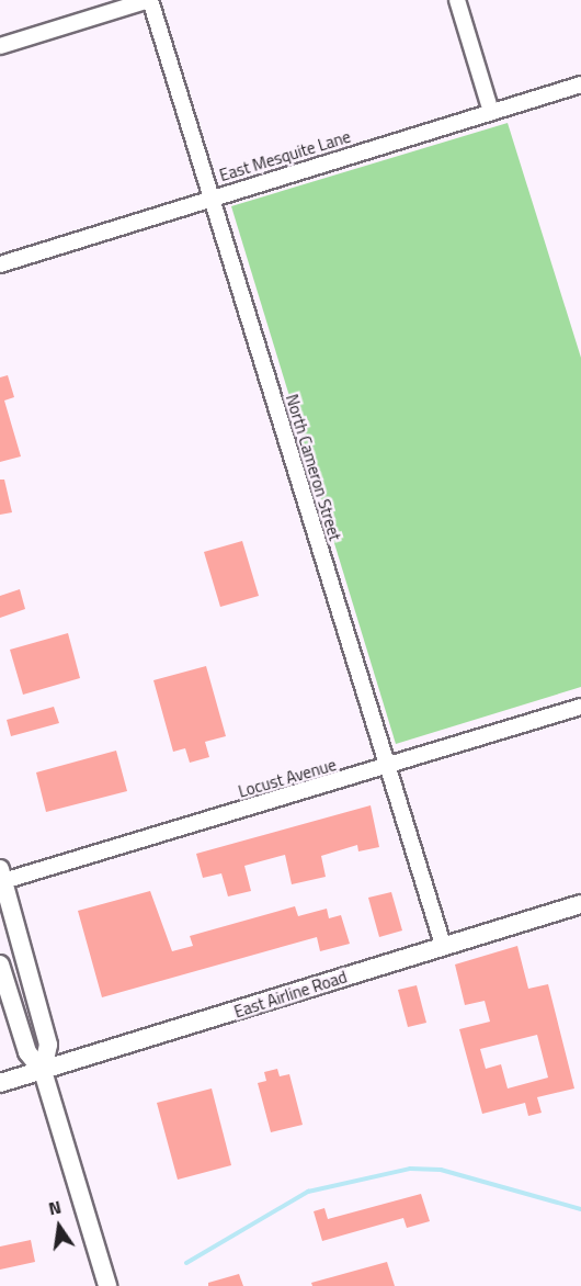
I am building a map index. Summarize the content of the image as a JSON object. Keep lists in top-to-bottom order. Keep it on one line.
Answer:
{"streets":{"main road":["East Airline Road"],"street":["East Mesquite Lane","North Cameron Street","Locust Avenue"]},"crossings":[["East Mesquite Lane","North Cameron Street"],["North Cameron Street","Locust Avenue"],["North Cameron Street","East Airline Road"]],"north":"top"}
